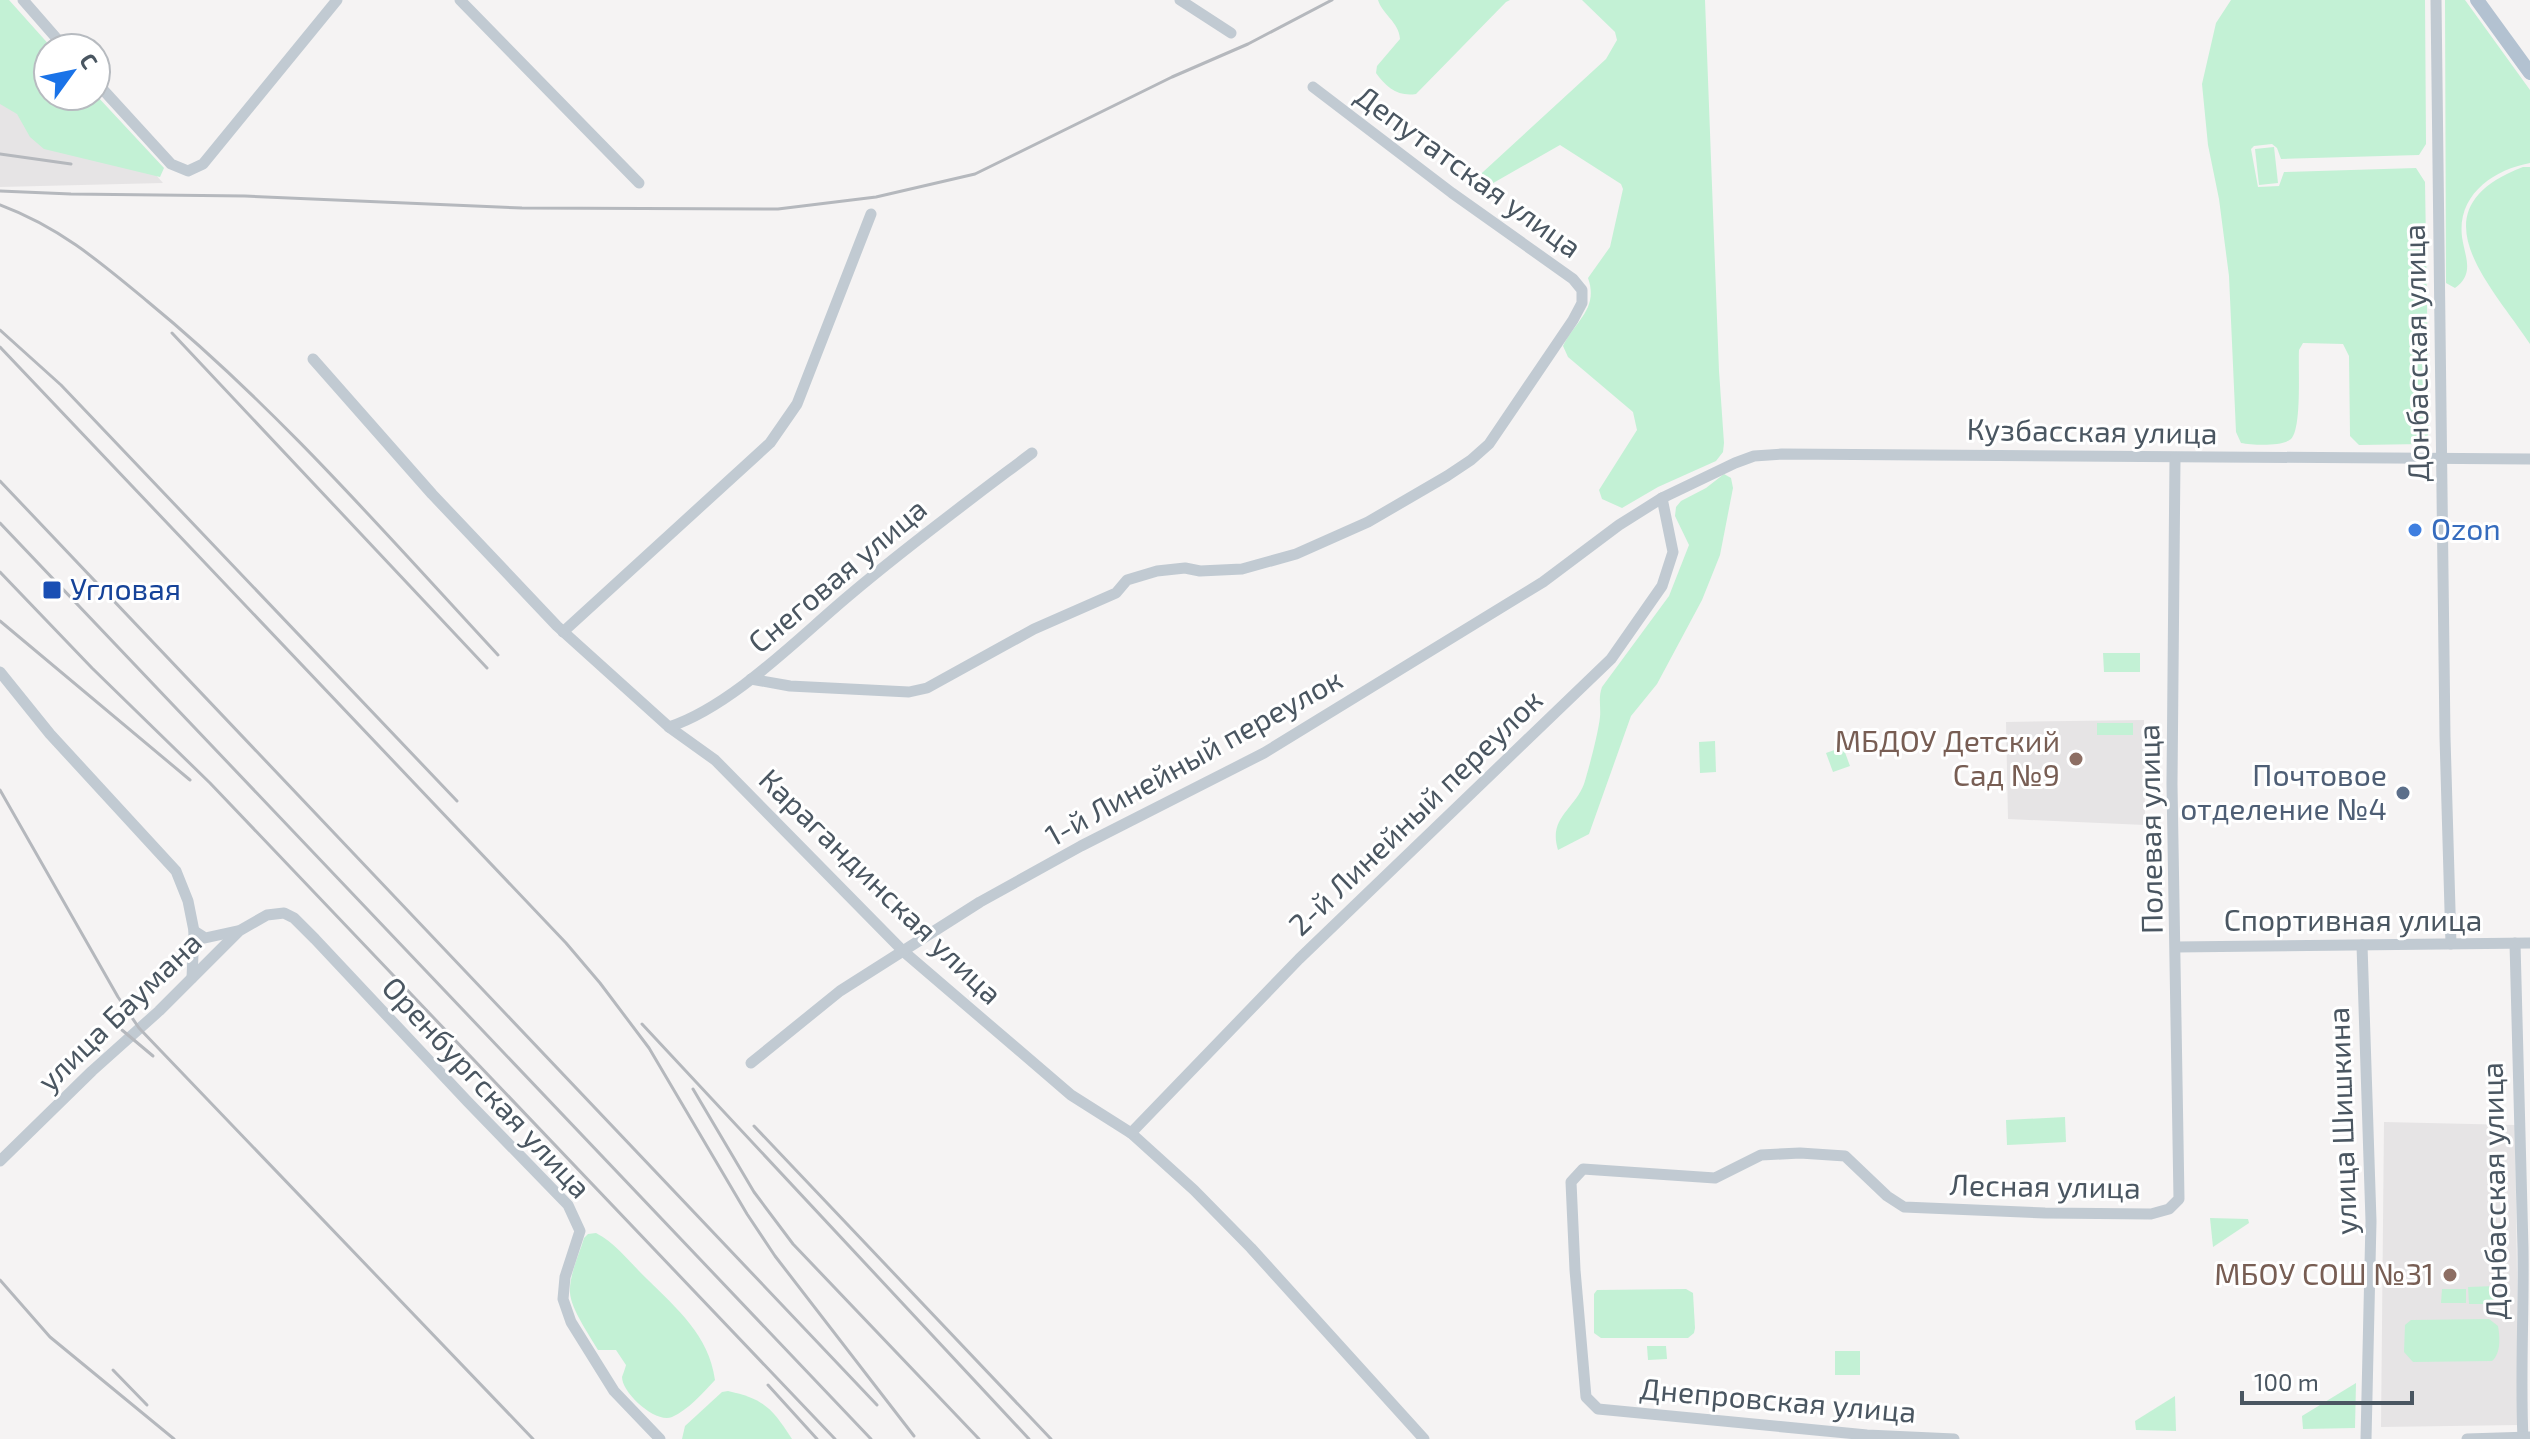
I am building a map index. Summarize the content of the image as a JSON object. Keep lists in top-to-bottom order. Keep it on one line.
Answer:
{"streets":{"street":["Депутатская улица","Донбасская улица","Кузбасская улица","Снеговая улица","1-й Линейный переулок","2-й Линейный переулок","Полевая улица","Карагандинская улица","Спортивная улица","улица Баумана","Оренбургская улица","улица Шишкина","Лесная улица","Днепровская улица"]},"crossings":[["Депутатская улица","Снеговая улица"],["Донбасская улица","Кузбасская улица"],["Донбасская улица","Спортивная улица"],["Кузбасская улица","1-й Линейный переулок"],["Кузбасская улица","2-й Линейный переулок"],["Кузбасская улица","Полевая улица"],["Снеговая улица","Карагандинская улица"],["1-й Линейный переулок","2-й Линейный переулок"],["1-й Линейный переулок","Карагандинская улица"],["2-й Линейный переулок","Карагандинская улица"],["Полевая улица","Спортивная улица"],["Полевая улица","Лесная улица"],["Спортивная улица","улица Шишкина"],["улица Баумана","Оренбургская улица"],["Лесная улица","Днепровская улица"]],"places":{"other":["Ozon","МБДОУ Детский Сад №9","Почтовое отделение №4","МБОУ СОШ №31"],"transit":["Угловая"]},"scale_bar":"100 m","north":"top right"}
